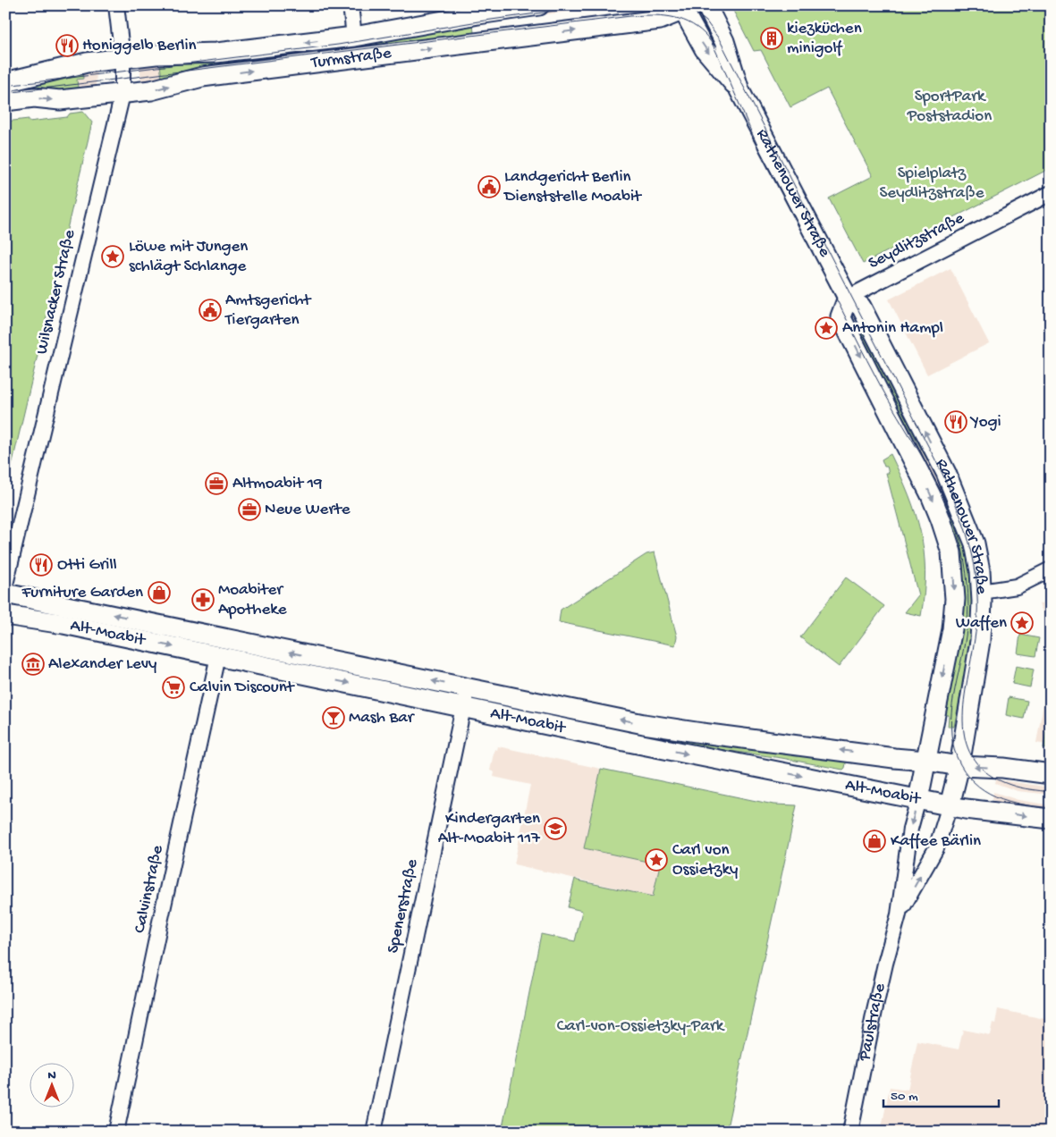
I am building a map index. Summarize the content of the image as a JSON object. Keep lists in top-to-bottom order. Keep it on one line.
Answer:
{"streets":{"main road":["Turmstraße","Rathenower Straße","Alt-Moabit","Paulstraße"],"street":["Seydlitzstraße","Wilsnacker Straße","Calvinstraße","Spenerstraße"]},"crossings":[["Turmstraße","Rathenower Straße"],["Turmstraße","Wilsnacker Straße"],["Rathenower Straße","Seydlitzstraße"],["Rathenower Straße","Alt-Moabit"],["Rathenower Straße","Paulstraße"],["Alt-Moabit","Calvinstraße"],["Alt-Moabit","Spenerstraße"],["Alt-Moabit","Paulstraße"]],"parks":["SportPark Poststadion","Spielplatz Seydlitzstraße","Carl-von-Ossietzky-Park"],"places":{"building":["kiezküchen minigolf"],"restaurant":["Honiggelb Berlin","Yogi","Otti Grill"],"public building":["Landgericht Berlin Dienststelle Moabit","Amtsgericht Tiergarten"],"place":["Löwe mit Jungen schlägt Schlange","Antonin Hampl","Waffen","Carl von Ossietzky"],"office":["Altmoabit 19","Neue Werte"],"shop":["Furniture Garden","Kaffee Bärlin"],"pharmacy":["Moabiter Apotheke"],"museum":["Alexander Levy"],"supermarket":["Calvin Discount"],"bar":["Mash Bar"],"school or university":["Kindergarten Alt-Moabit 117"]},"scale_bar":"50 m","north":"top"}
